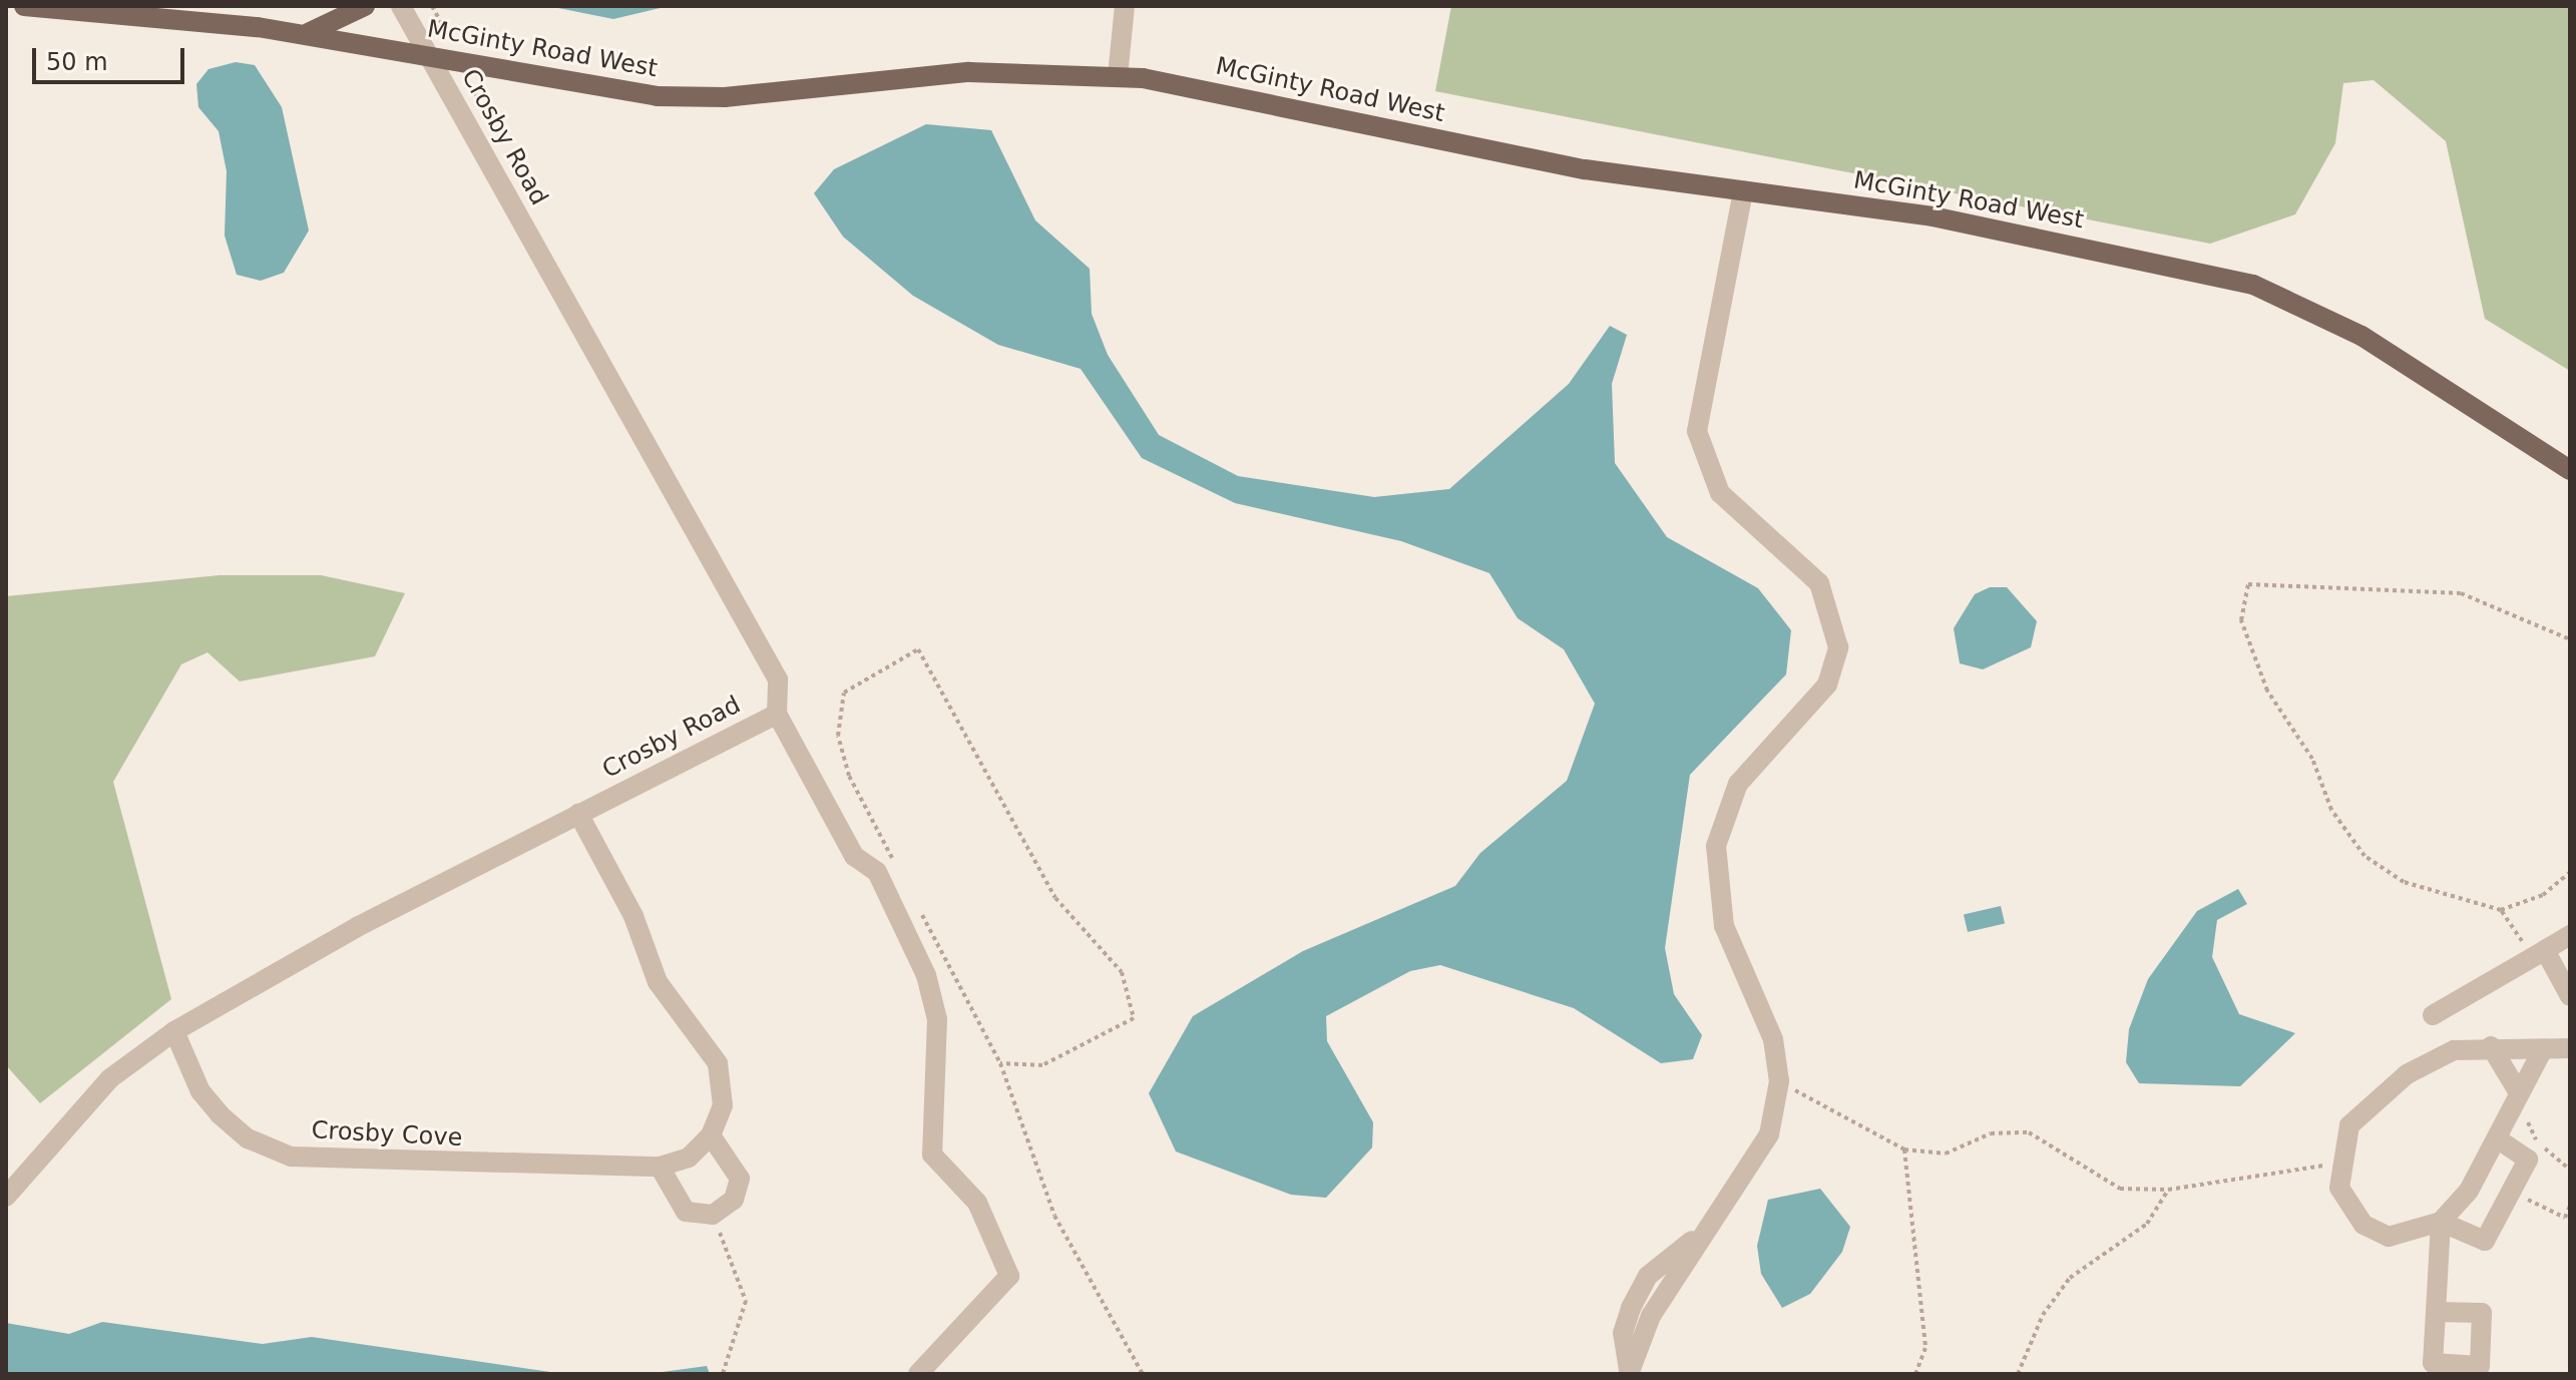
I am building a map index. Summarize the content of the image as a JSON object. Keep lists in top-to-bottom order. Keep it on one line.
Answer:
{"streets":{"main road":["McGinty Road West"],"street":["Crosby Road","Crosby Cove"]},"crossings":[["McGinty Road West","Crosby Road"],["Crosby Road","Crosby Cove"]],"scale_bar":"50 m"}
